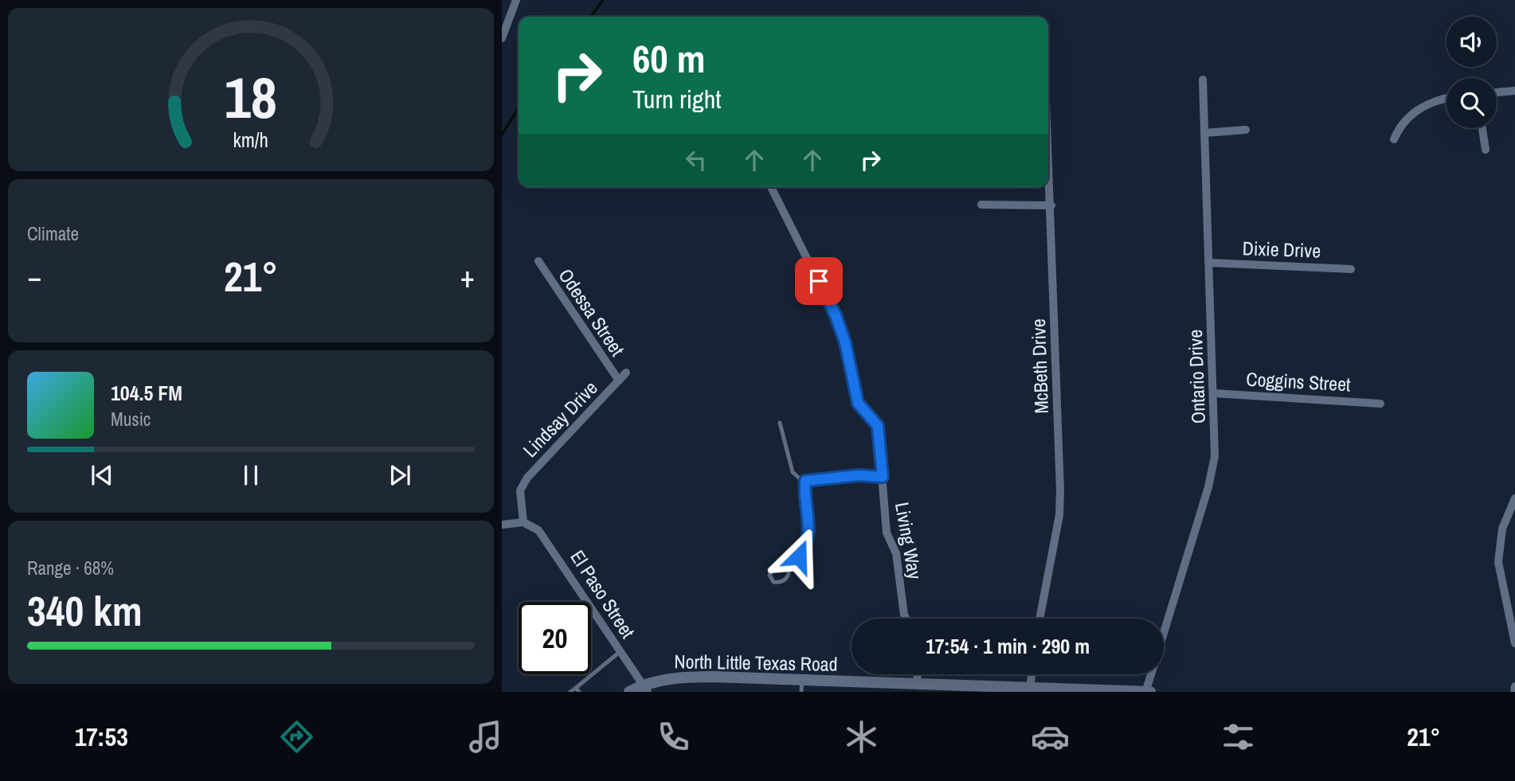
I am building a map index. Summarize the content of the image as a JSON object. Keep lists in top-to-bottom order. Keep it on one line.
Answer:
{"streets":{"street":["Dixie Drive","Odessa Street","McBeth Drive","Ontario Drive","Coggins Street","Lindsay Drive","Living Way","El Paso Street","North Little Texas Road"]},"crossings":[["Dixie Drive","Ontario Drive"],["Odessa Street","Lindsay Drive"],["Ontario Drive","Coggins Street"],["Ontario Drive","North Little Texas Road"],["Lindsay Drive","El Paso Street"],["El Paso Street","North Little Texas Road"]],"page":{"turn":["60 m","Turn right"],"tile":["Climate",["Range · 68%","340 km"]],"heat":["−","21°","+"],"song":["104.5 FM","Music"],"limit":"20","trip":"17:54 · 1 min · 290 m","tabs":["17:53","21°"],"gauge":["18","km/h"]}}
